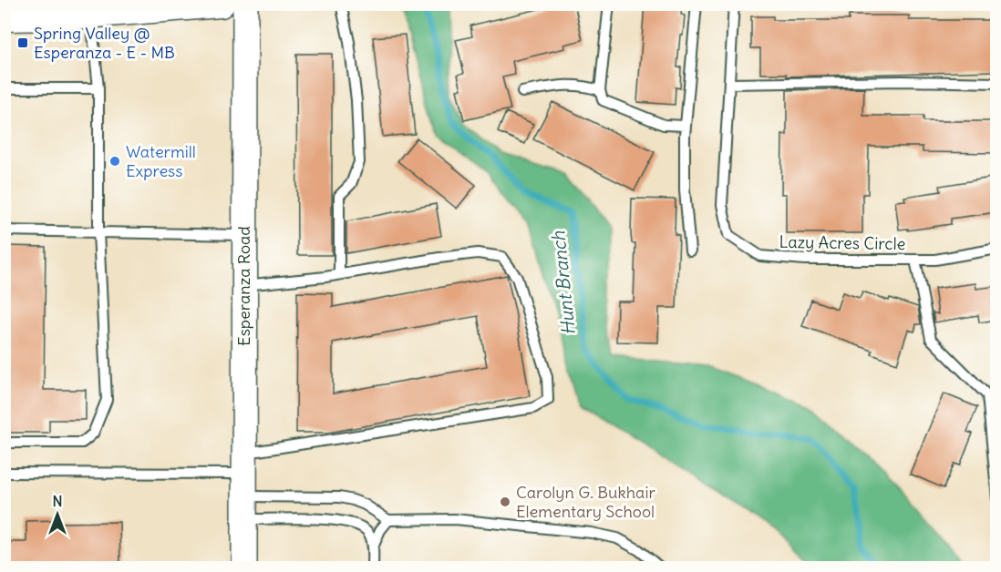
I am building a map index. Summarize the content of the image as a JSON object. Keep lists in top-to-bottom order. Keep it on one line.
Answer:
{"streets":{"street":["Esperanza Road"],"lane":["Lazy Acres Circle"]},"water":["Hunt Branch"],"places":{"transit":["Spring Valley @ Esperanza - E - MB"],"other":["Watermill Express","Carolyn G. Bukhair Elementary School"]},"north":"top"}
